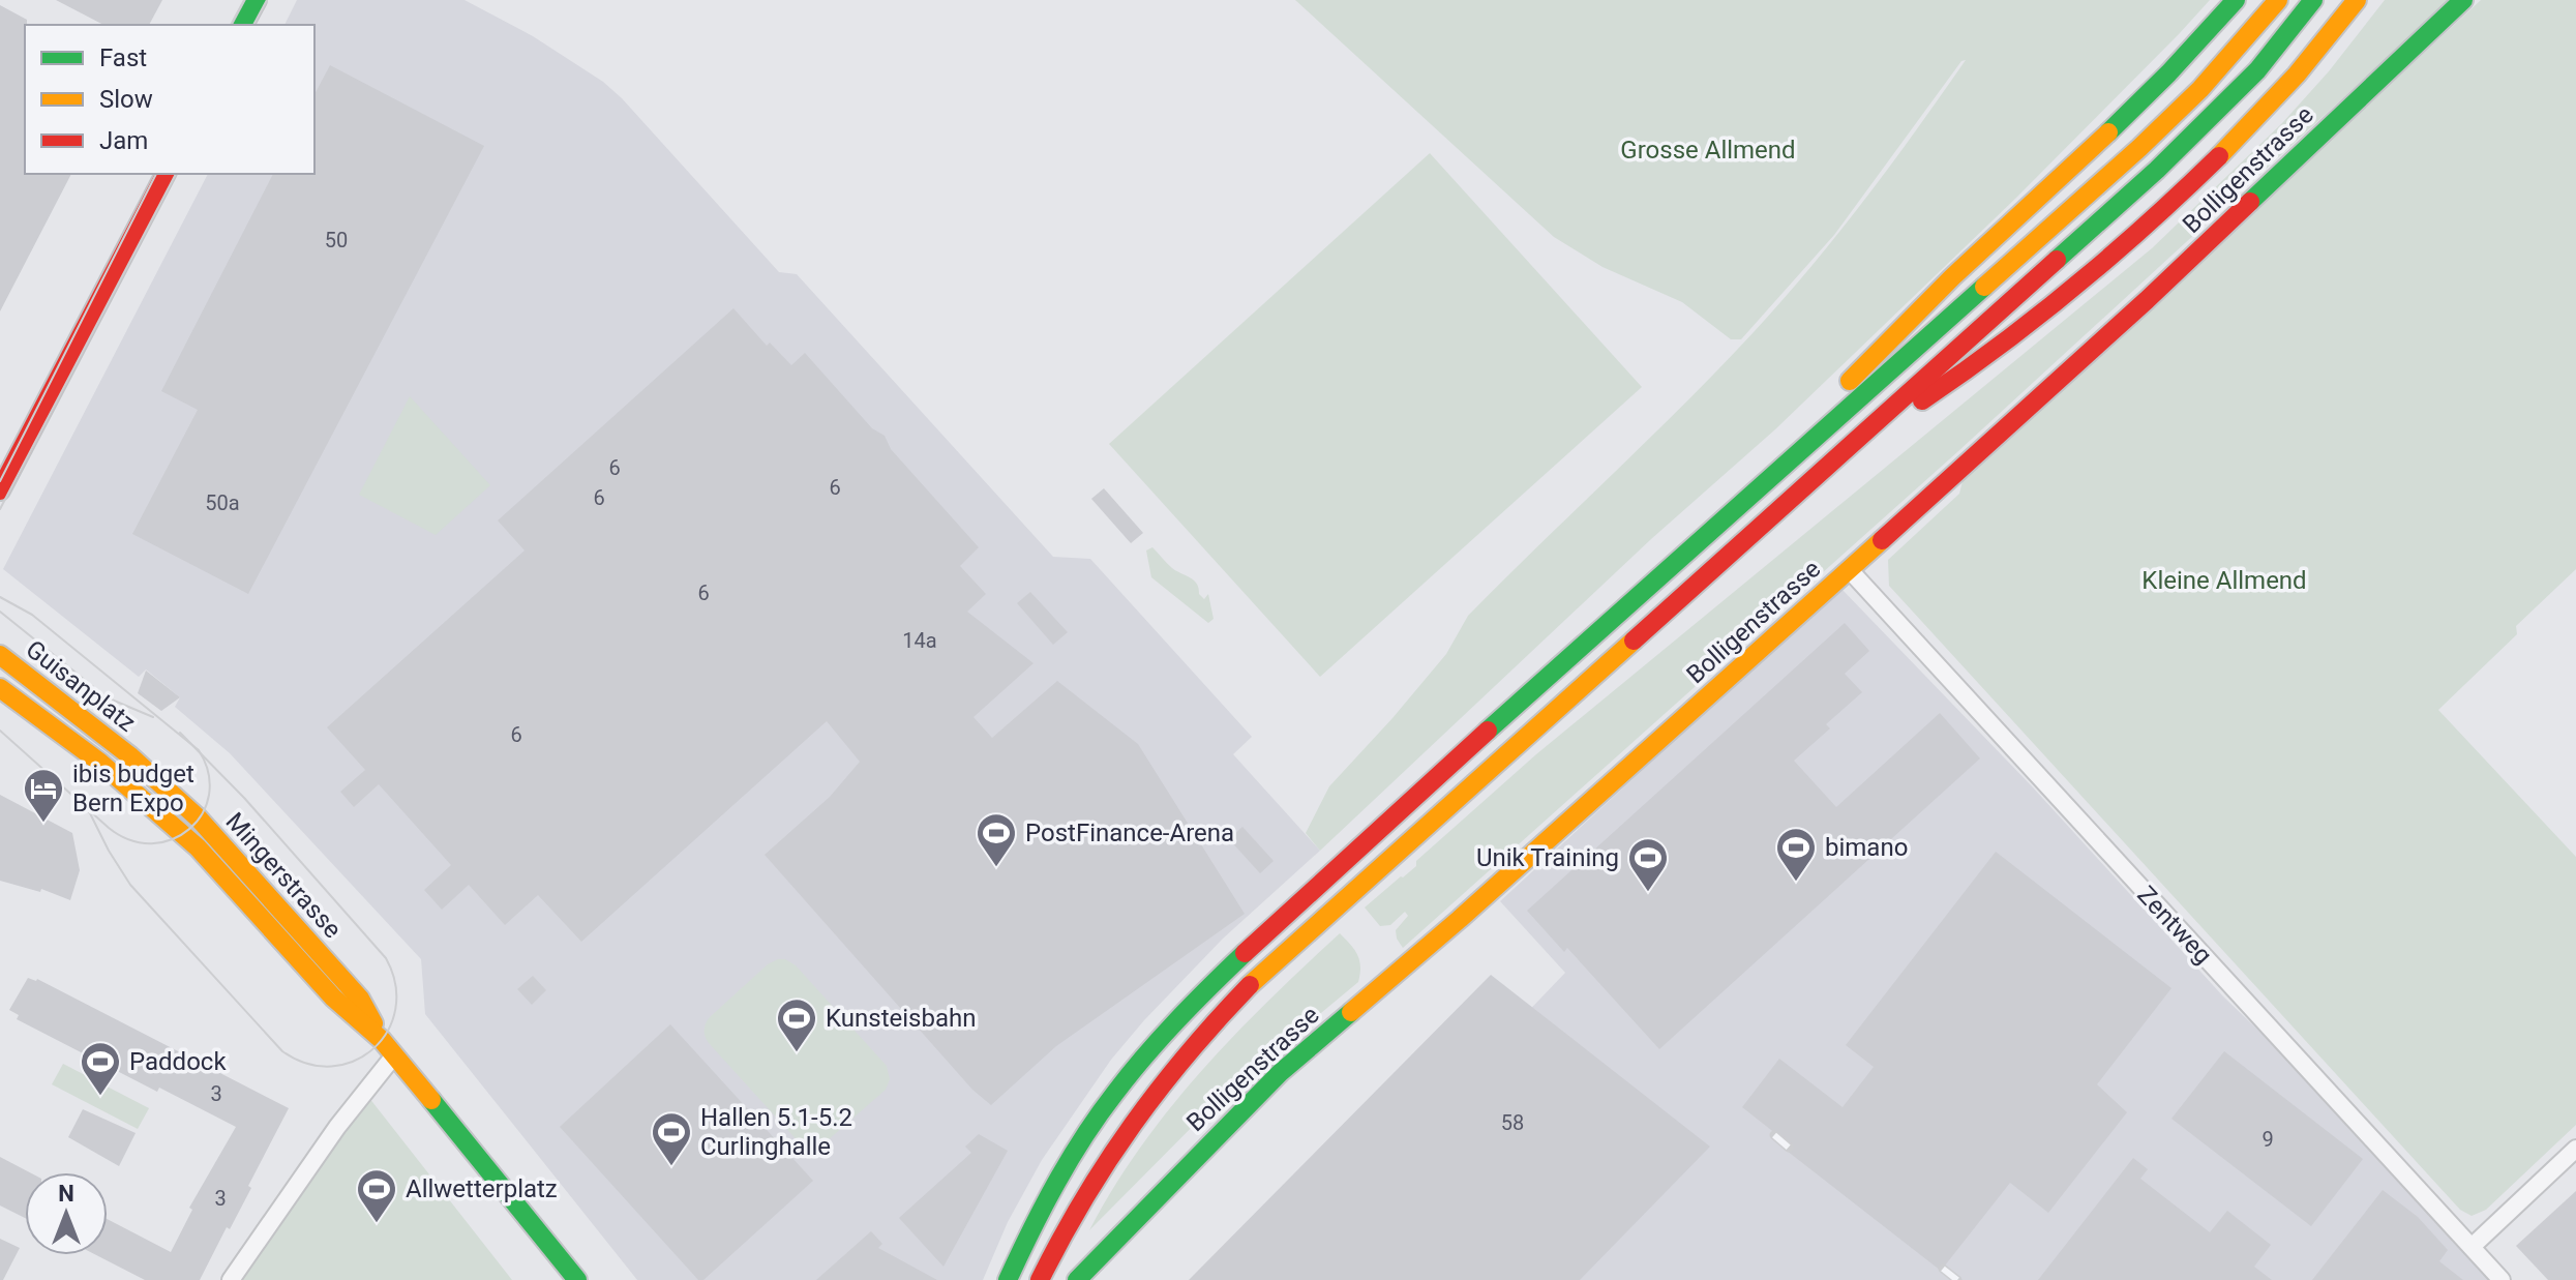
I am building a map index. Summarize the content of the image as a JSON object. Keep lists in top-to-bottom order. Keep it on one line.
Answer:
{"streets":{"main road":["Bolligenstrasse","Guisanplatz","Mingerstrasse"],"street":["Zentweg"]},"crossings":[["Bolligenstrasse","Zentweg"],["Guisanplatz","Mingerstrasse"]],"parks":["Grosse Allmend","Kleine Allmend"],"places":{"hotel":["ibis budget Bern Expo"],"sports":["PostFinance-Arena","bimano","Unik Training","Kunsteisbahn","Paddock","Hallen 5.1-5.2 Curlinghalle","Allwetterplatz"]},"house_numbers":["50","6","6","6","50a","6","14a","6","3","58","9","3"],"legend":["Fast","Slow","Jam"],"north":"top"}
